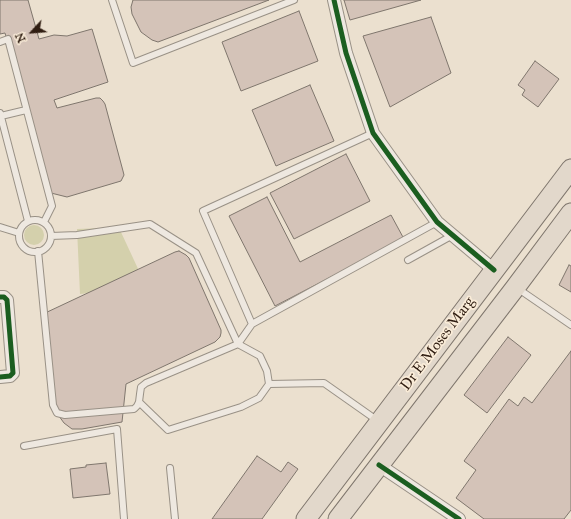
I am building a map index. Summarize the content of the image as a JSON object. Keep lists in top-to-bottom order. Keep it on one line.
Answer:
{"streets":{"main road":["Dr E Moses Marg"]},"north":"bottom left"}
